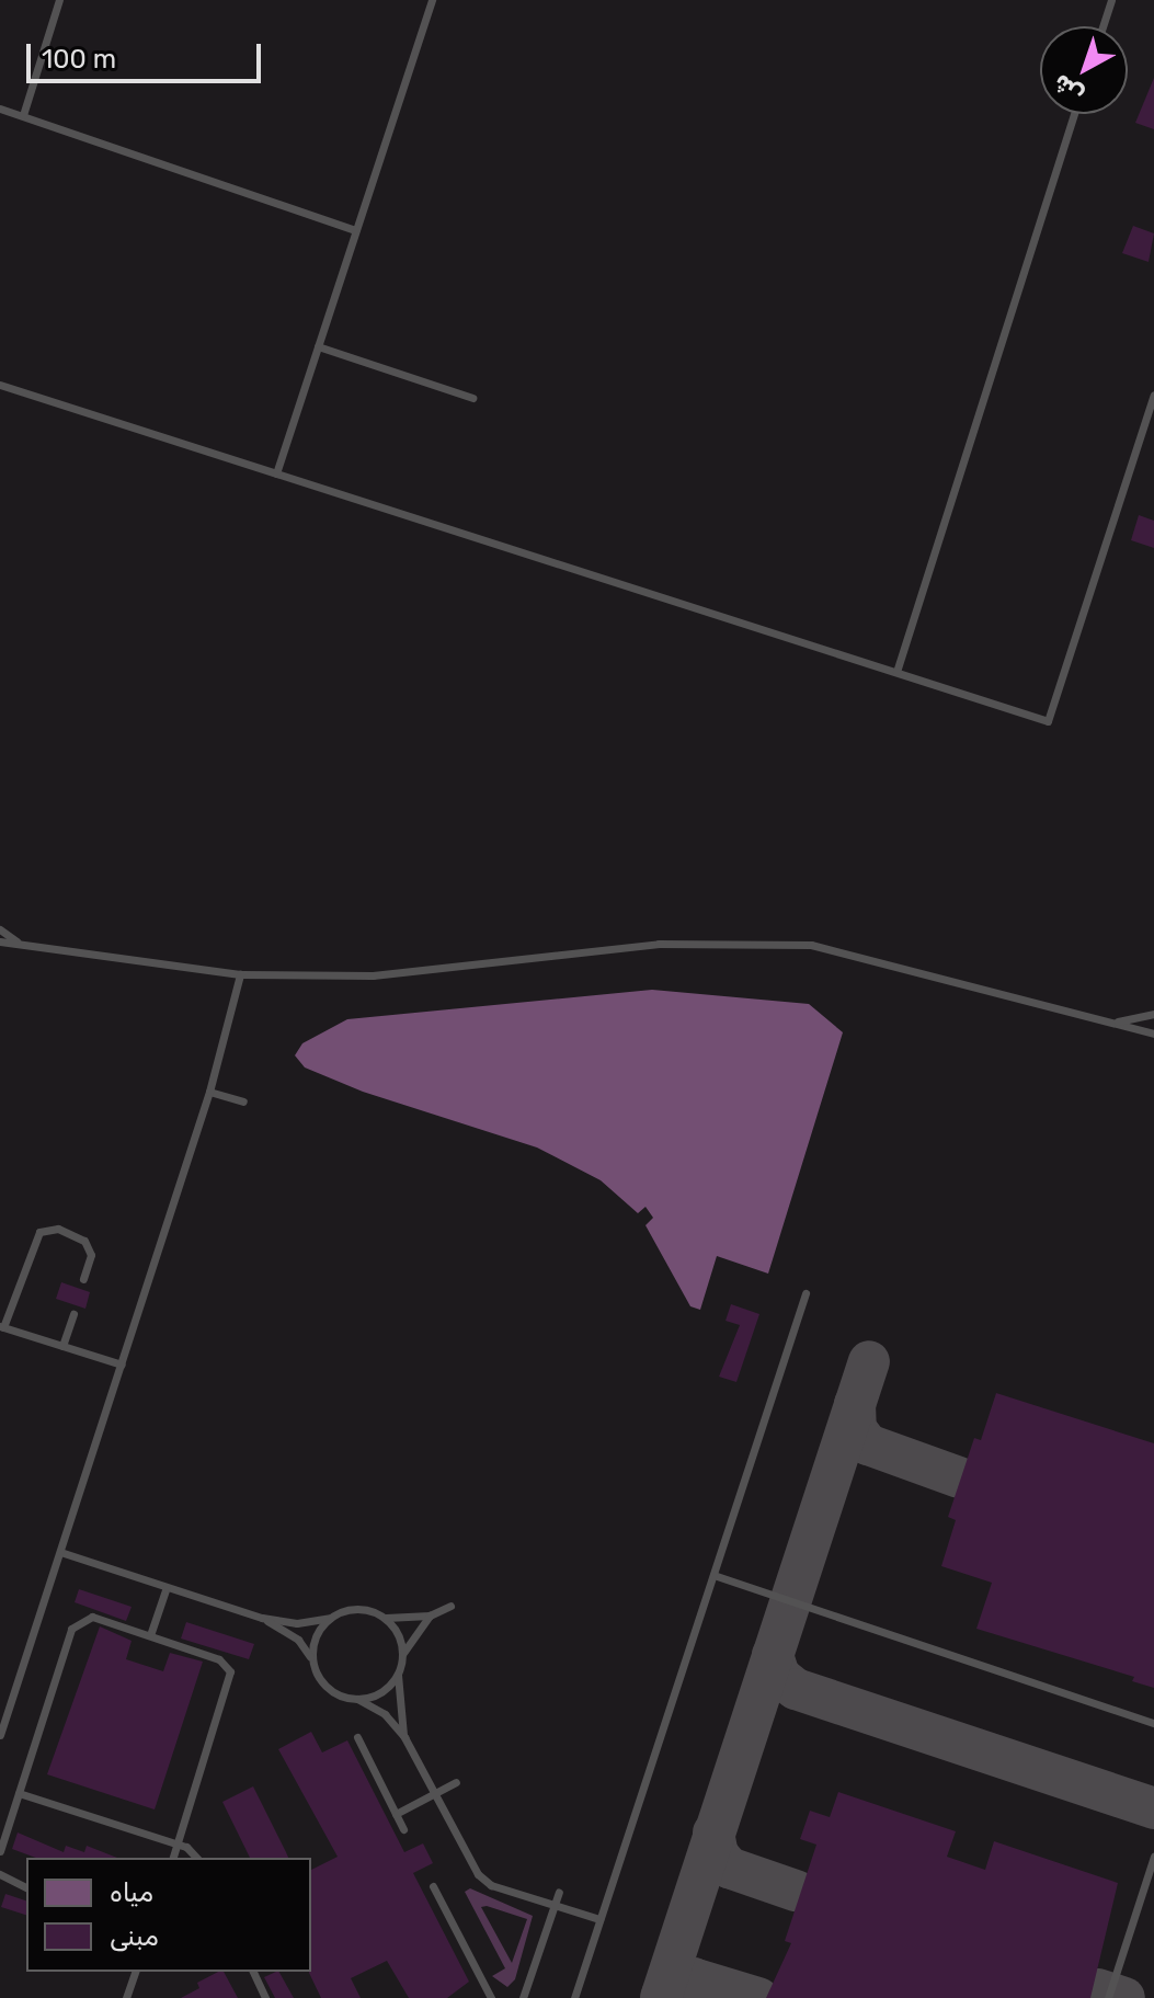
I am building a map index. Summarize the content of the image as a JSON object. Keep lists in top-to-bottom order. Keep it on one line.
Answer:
{"legend":["مياه","مبنى"],"scale_bar":"100 m","north":"bottom left"}
